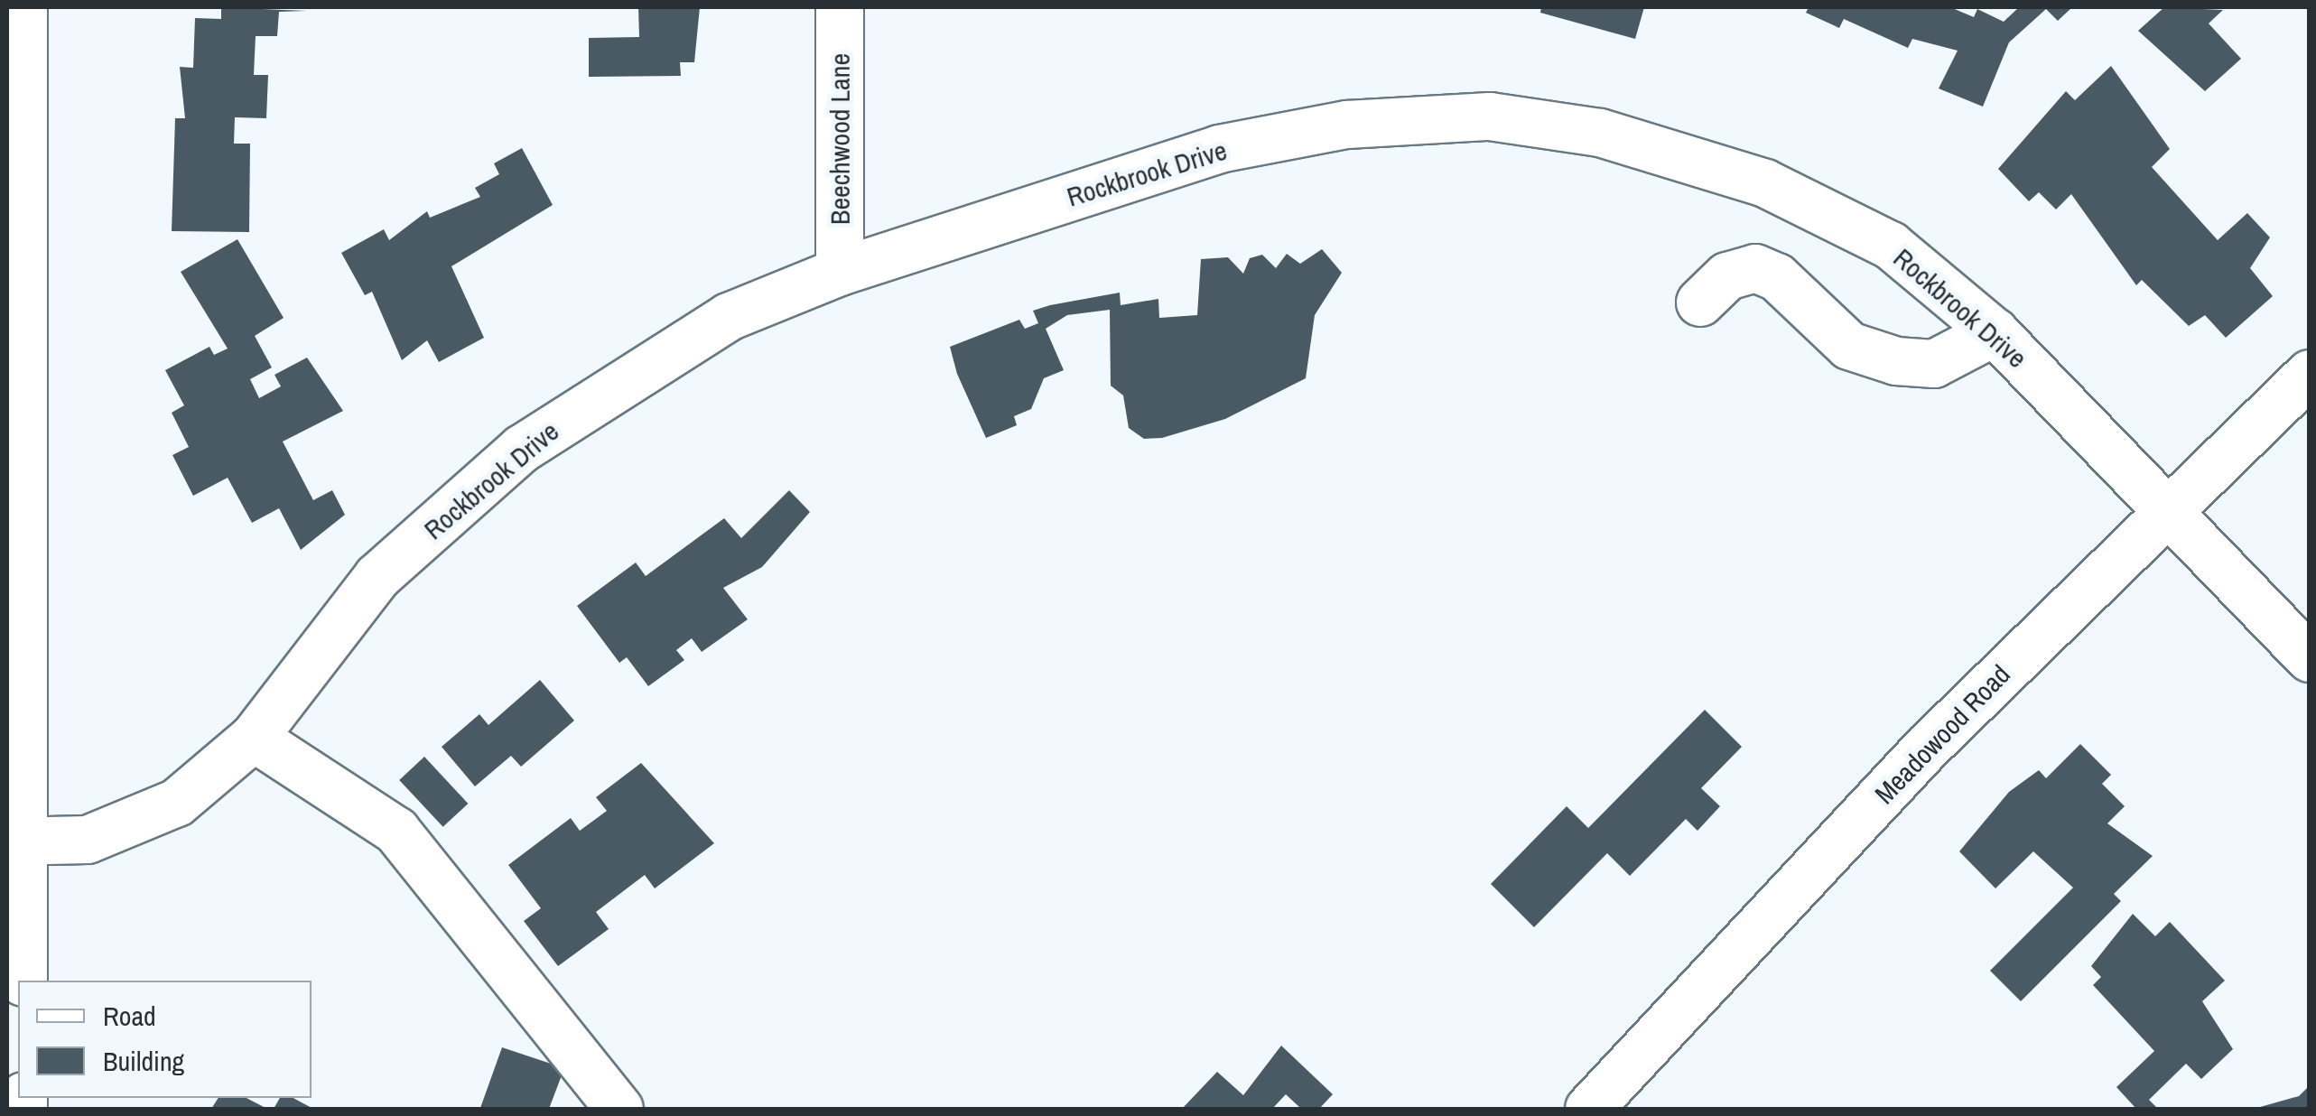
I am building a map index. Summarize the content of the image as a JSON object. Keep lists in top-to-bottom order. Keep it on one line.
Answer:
{"streets":{"street":["Beechwood Lane","Rockbrook Drive","Meadowood Road"]},"crossings":[["Beechwood Lane","Rockbrook Drive"],["Rockbrook Drive","Meadowood Road"]],"legend":["Road","Building"]}
